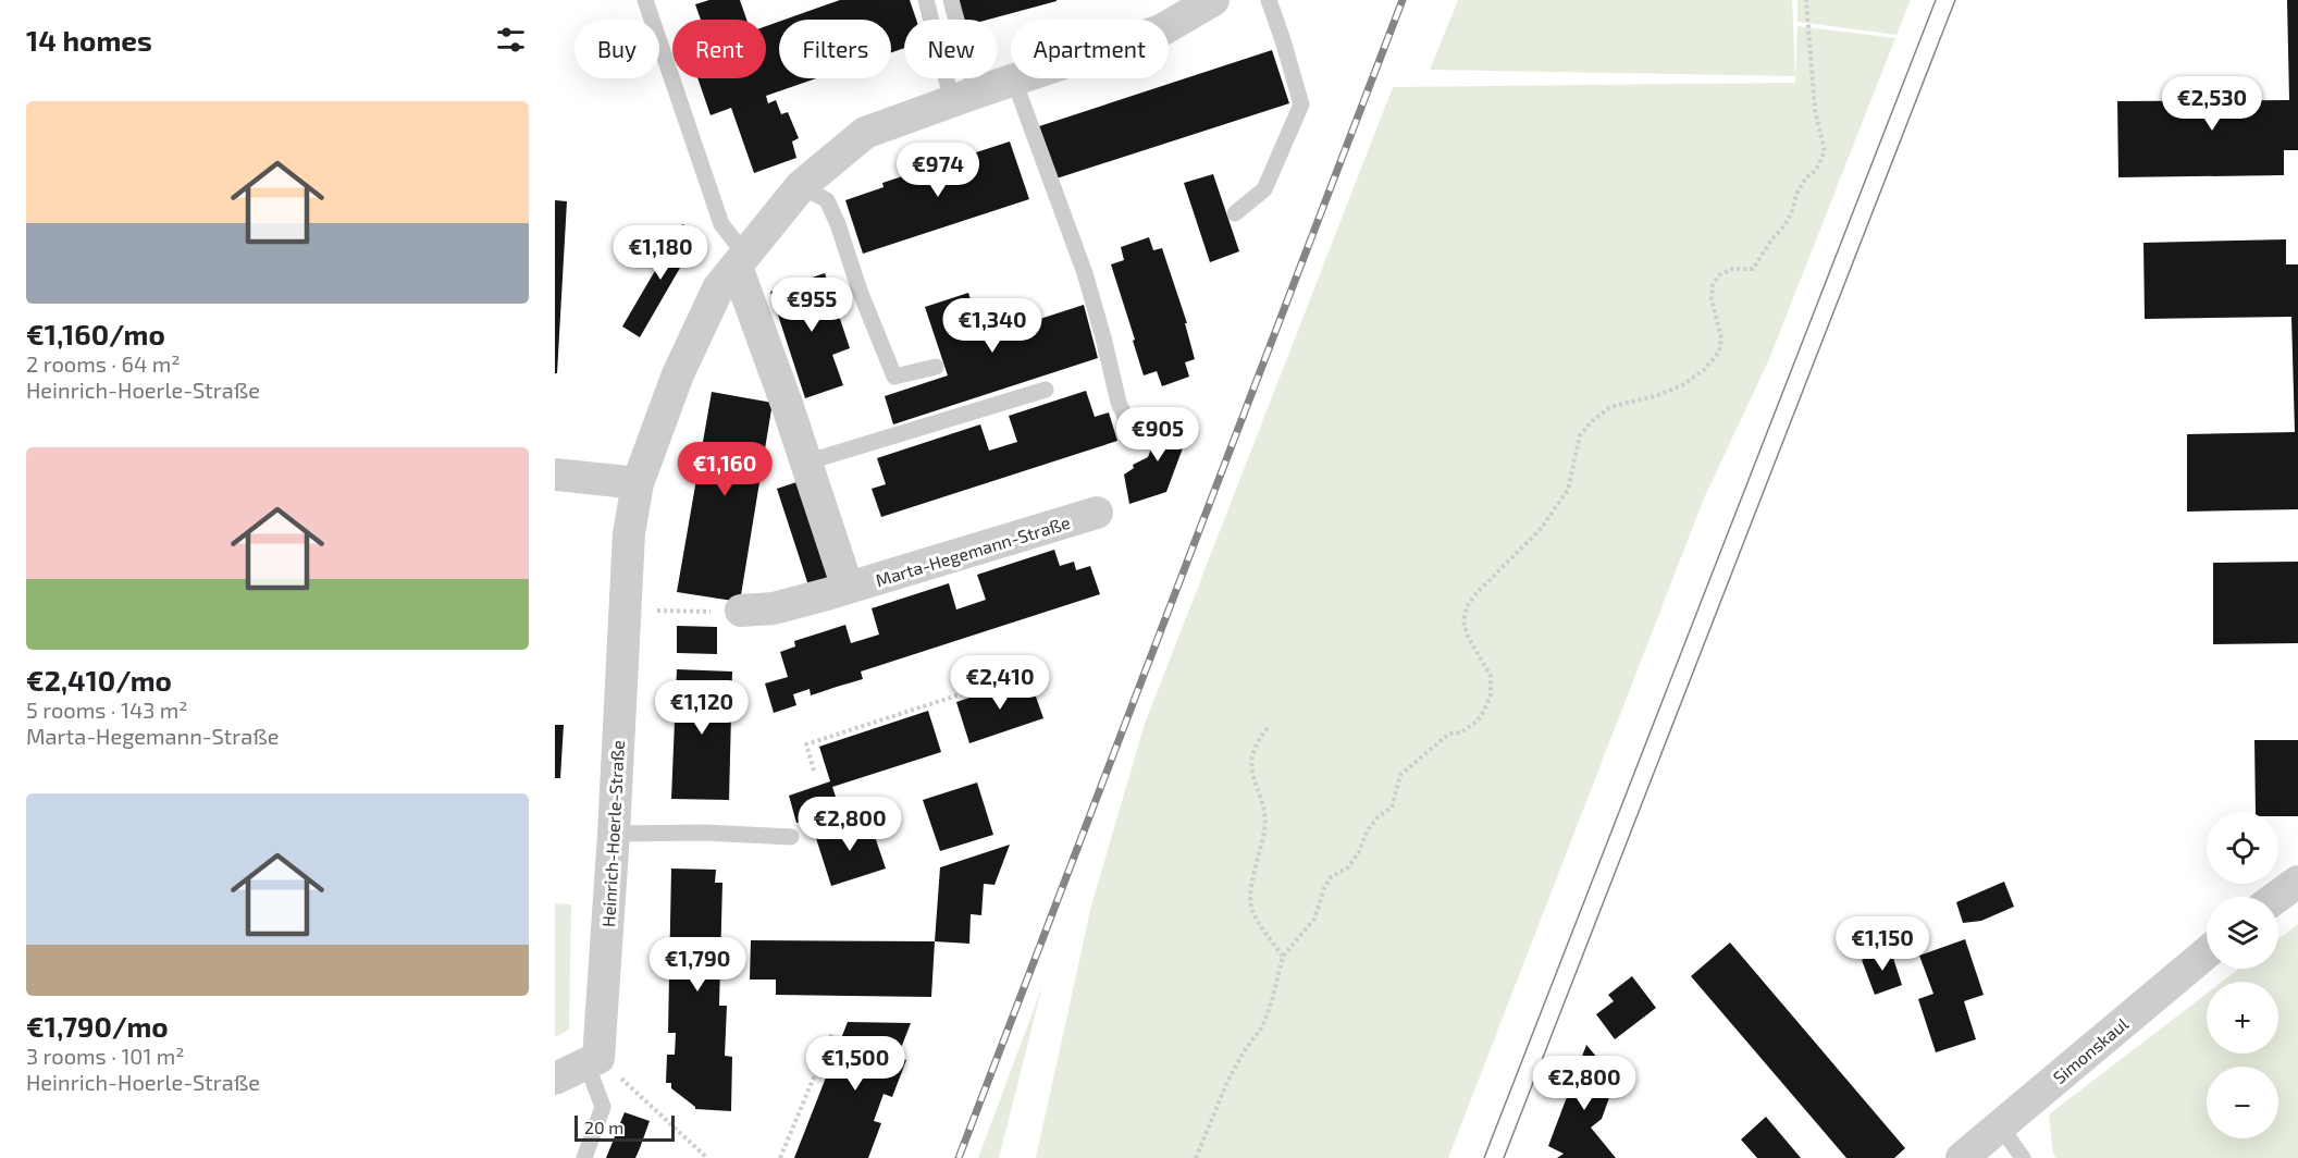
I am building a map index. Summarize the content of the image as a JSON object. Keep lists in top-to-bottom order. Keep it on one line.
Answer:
{"streets":{"street":["Marta-Hegemann-Straße","Heinrich-Hoerle-Straße","Simonskaul"]},"scale_bar":"20 m","page":{"heading":"14 homes","chip":["Buy","Rent","Filters","New","Apartment"],"price":["€2,530","€974","€1,180","€955","€1,340","€905","€1,160","€2,410","€1,120","€2,800","€1,150","€1,790","€1,500","€2,800"],"list":[{"name":"€1,160/mo","note":"2 rooms · 64 m² · Heinrich-Hoerle-Straße"},{"name":"€2,410/mo","note":"5 rooms · 143 m² · Marta-Hegemann-Straße"},{"name":"€1,790/mo","note":"3 rooms · 101 m² · Heinrich-Hoerle-Straße"}],"map_buttons":["+","−"],"scale":"20 m"}}
